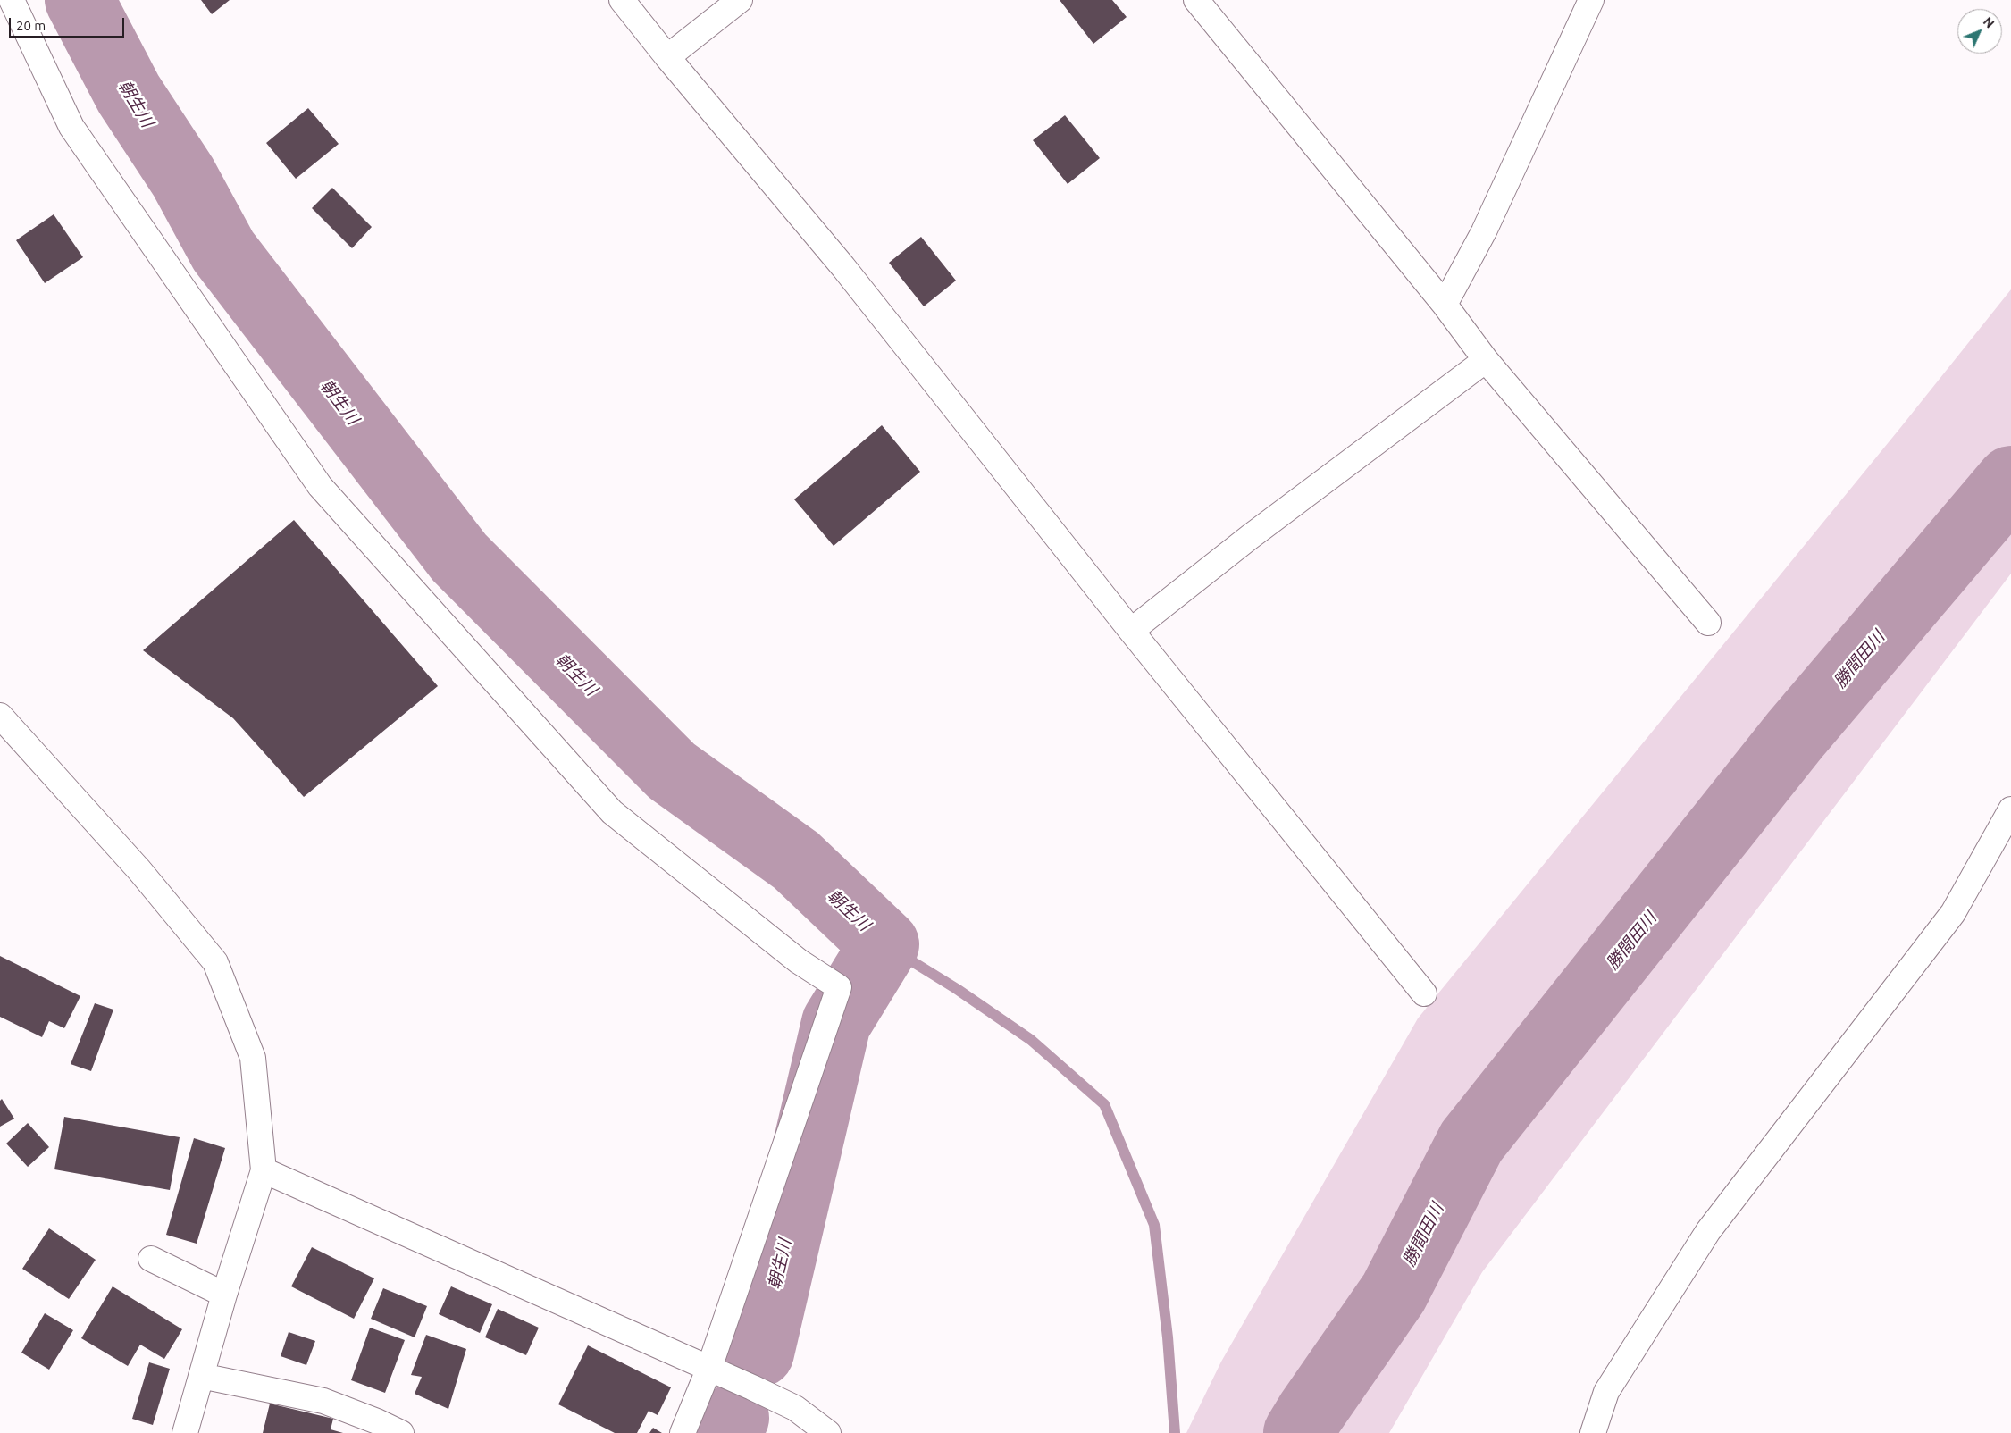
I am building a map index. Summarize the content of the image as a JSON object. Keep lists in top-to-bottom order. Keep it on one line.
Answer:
{"water":["朝生川","勝間田川"],"scale_bar":"20 m","north":"top right"}
